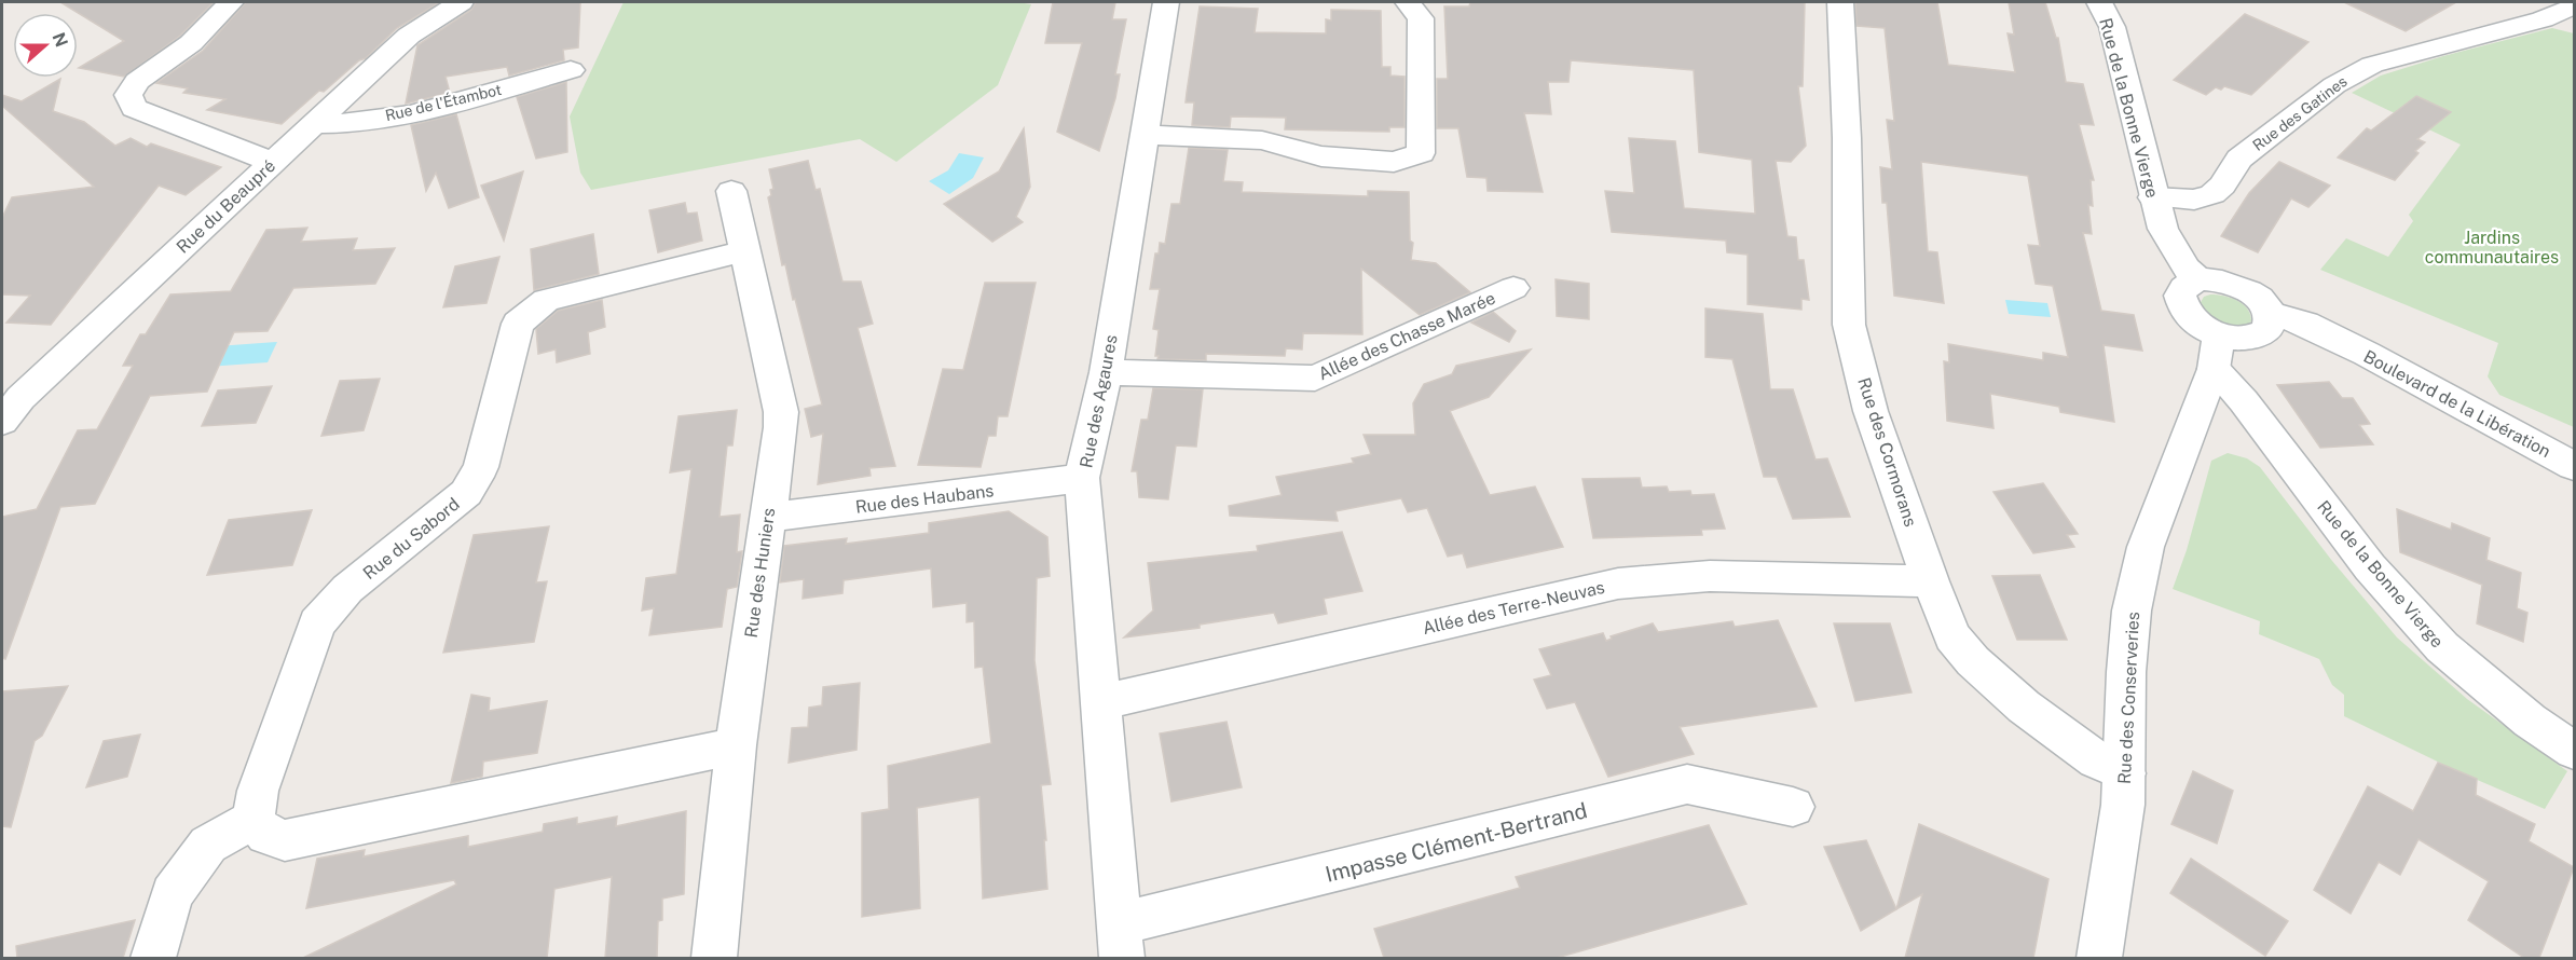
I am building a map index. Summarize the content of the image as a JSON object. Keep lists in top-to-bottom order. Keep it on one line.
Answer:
{"streets":{"street":["Rue de l'Étambot","Rue de la Bonne Vierge","Rue des Gatines","Rue du Beaupré","Allée des Chasse Marée","Rue des Agaures","Boulevard de la Libération","Rue des Cormorans","Rue des Haubans","Rue du Sabord","Rue des Huniers","Allée des Terre-Neuvas","Rue des Conserveries","Impasse Clément-Bertrand"]},"crossings":[["Rue de l'Étambot","Rue du Beaupré"],["Rue de la Bonne Vierge","Rue des Gatines"],["Rue de la Bonne Vierge","Rue des Conserveries"],["Allée des Chasse Marée","Rue des Agaures"],["Rue des Agaures","Rue des Haubans"],["Rue des Agaures","Allée des Terre-Neuvas"],["Rue des Agaures","Impasse Clément-Bertrand"],["Rue des Cormorans","Allée des Terre-Neuvas"],["Rue des Cormorans","Rue des Conserveries"],["Rue des Haubans","Rue des Huniers"],["Rue du Sabord","Rue des Huniers"]],"parks":["Jardins communautaires"],"north":"right"}
